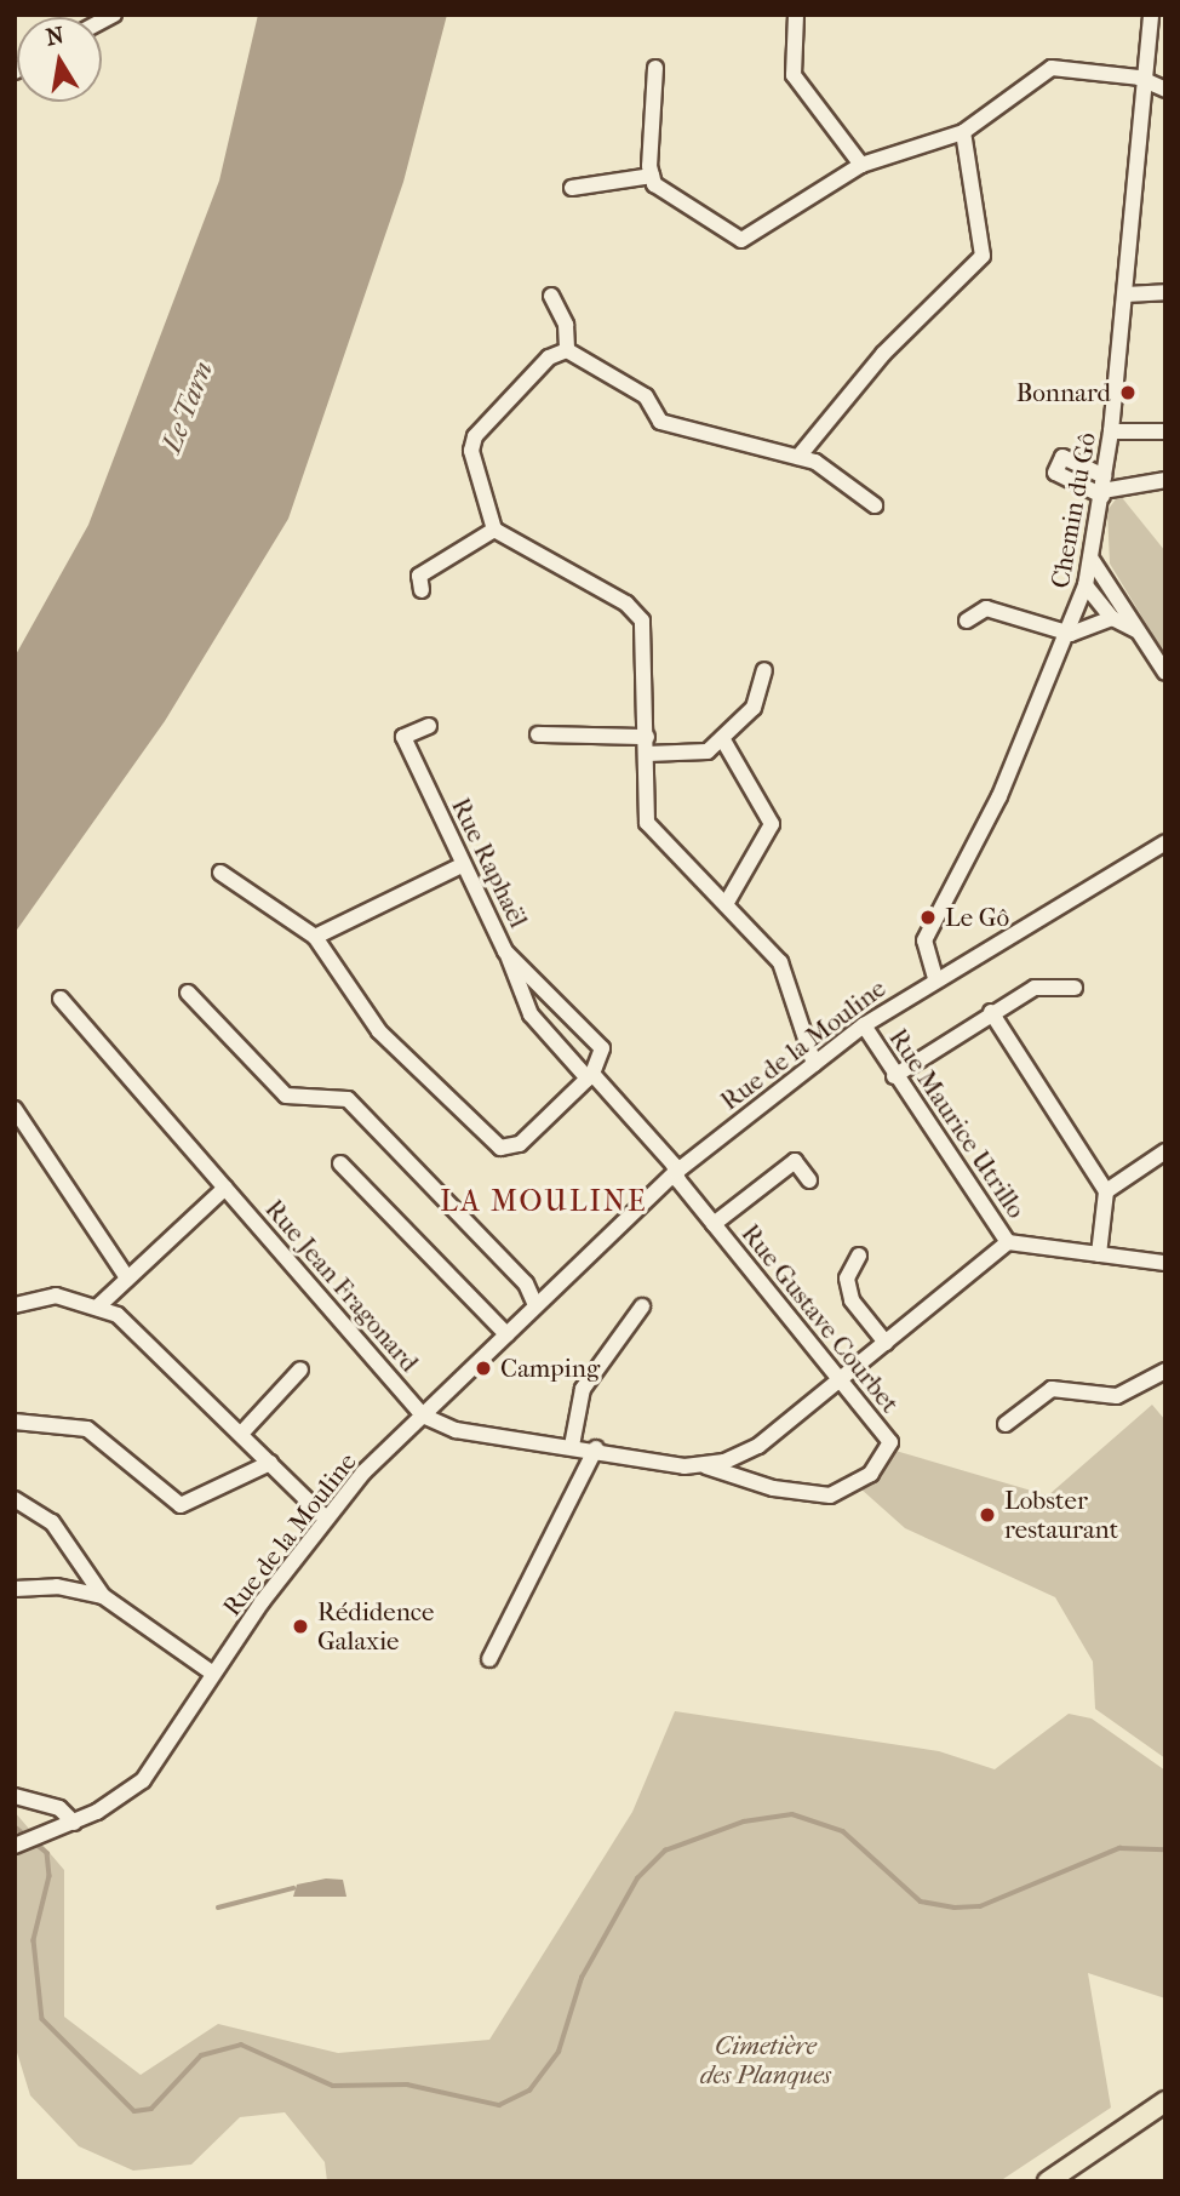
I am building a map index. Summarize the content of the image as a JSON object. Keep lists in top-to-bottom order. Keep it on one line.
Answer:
{"streets":{"street":["Chemin du Gô","Rue Raphaël","Rue de la Mouline","Rue Maurice Utrillo","Rue Jean Fragonard","Rue Gustave Courbet"]},"crossings":[["Chemin du Gô","Rue de la Mouline"],["Rue de la Mouline","Rue Maurice Utrillo"],["Rue de la Mouline","Rue Jean Fragonard"],["Rue de la Mouline","Rue Gustave Courbet"]],"districts":["LA MOULINE"],"water":["Le Tarn"],"parks":["Cimetière des Planques"],"places":["Bonnard","Le Gô","Camping","Lobster restaurant","Rédidence Galaxie"],"north":"top"}
